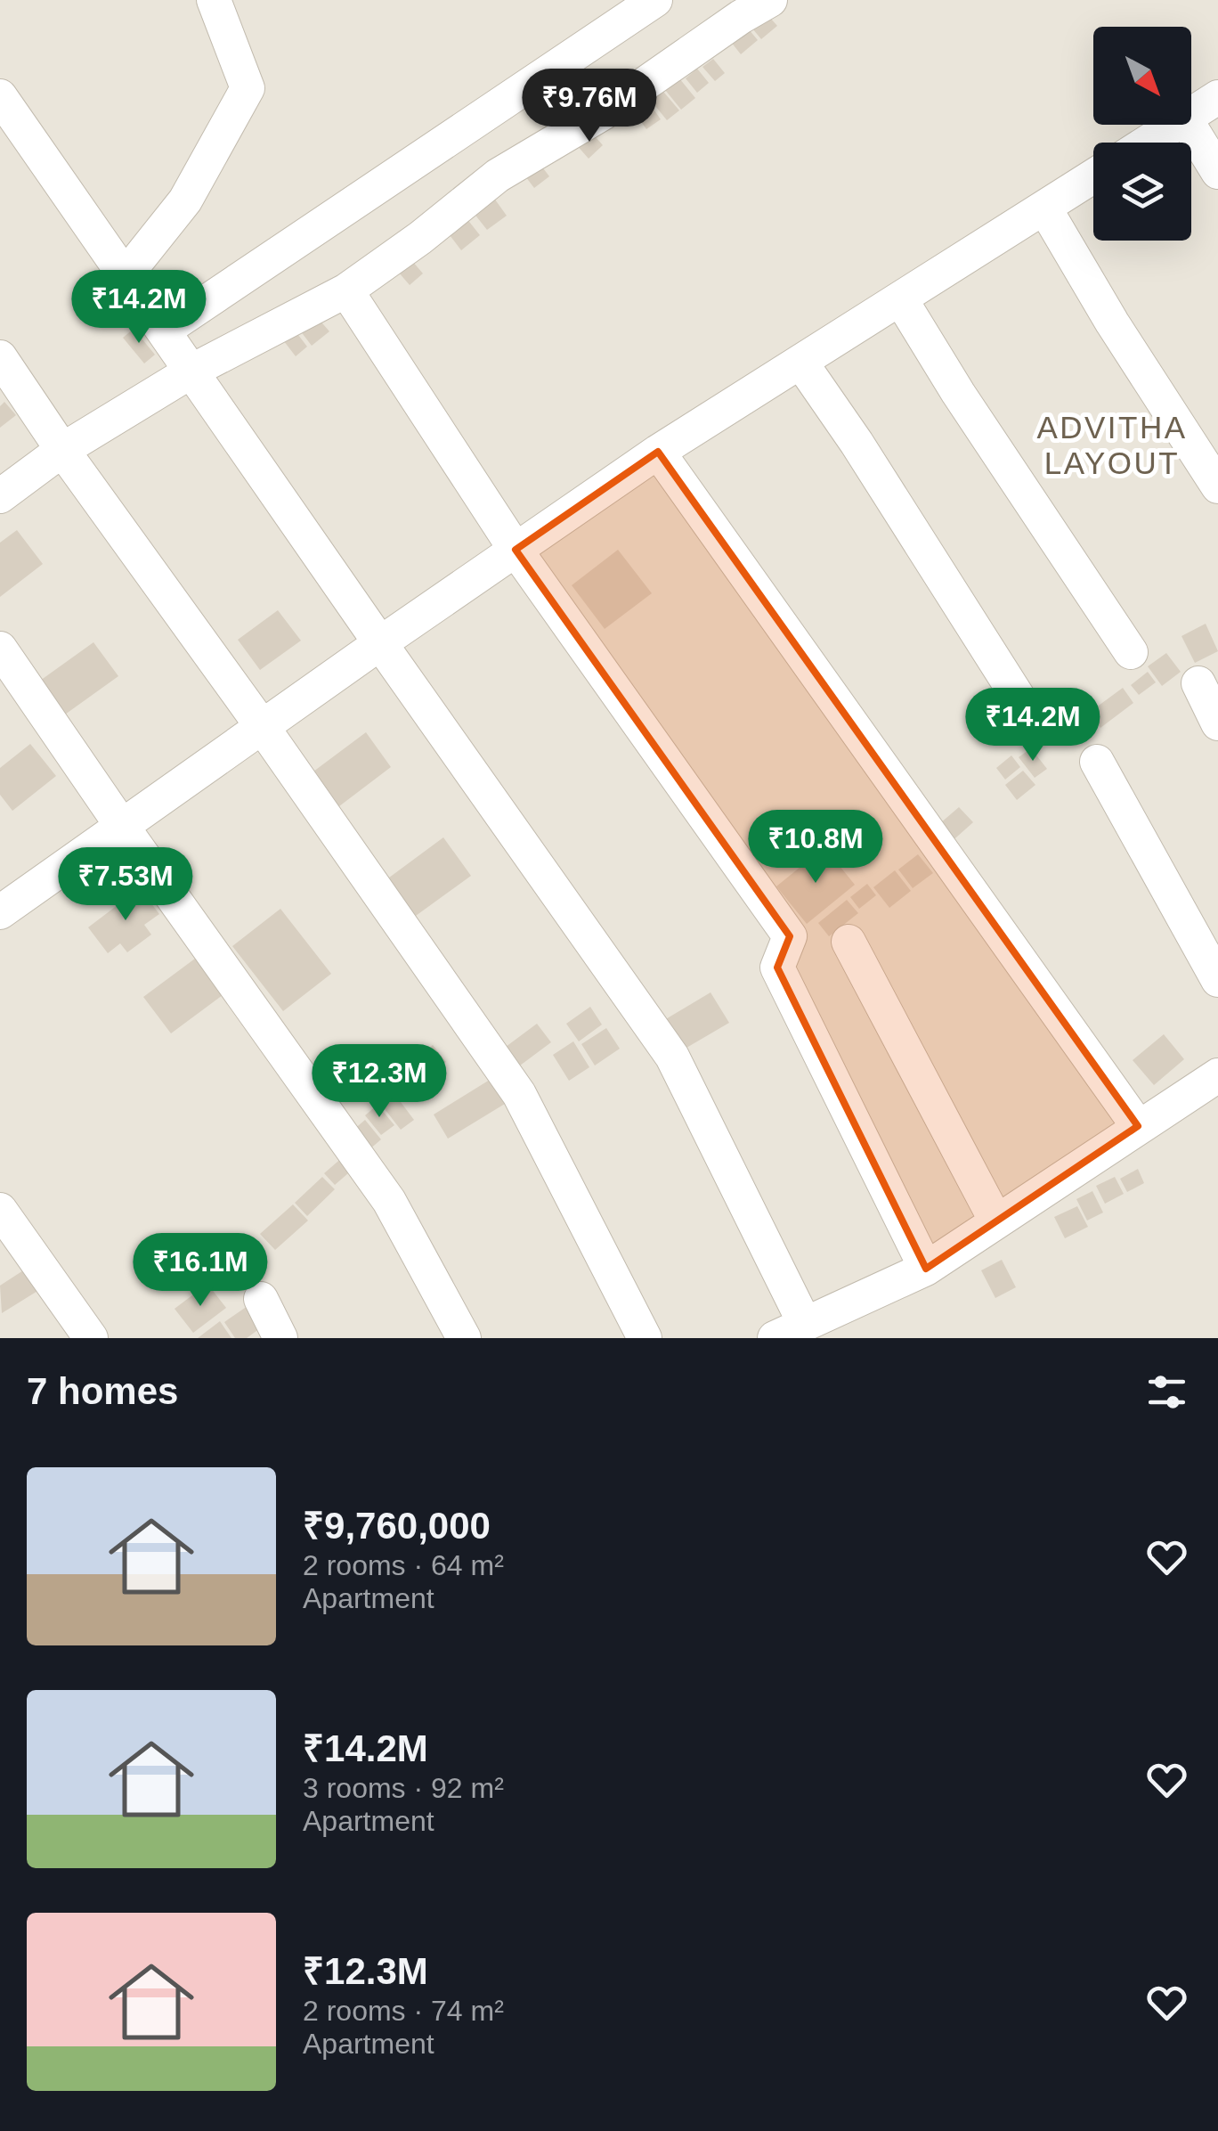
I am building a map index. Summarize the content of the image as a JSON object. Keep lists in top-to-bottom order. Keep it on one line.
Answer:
{"districts":["ADVITHA LAYOUT"],"north":"bottom right","page":{"price":["₹9.76M","₹14.2M","₹14.2M","₹10.8M","₹7.53M","₹12.3M","₹16.1M"],"heading":"7 homes","list":[{"name":"₹9,760,000","note":"2 rooms · 64 m² · Apartment"},{"name":"₹14.2M","note":"3 rooms · 92 m² · Apartment"},{"name":"₹12.3M","note":"2 rooms · 74 m² · Apartment"}]}}
